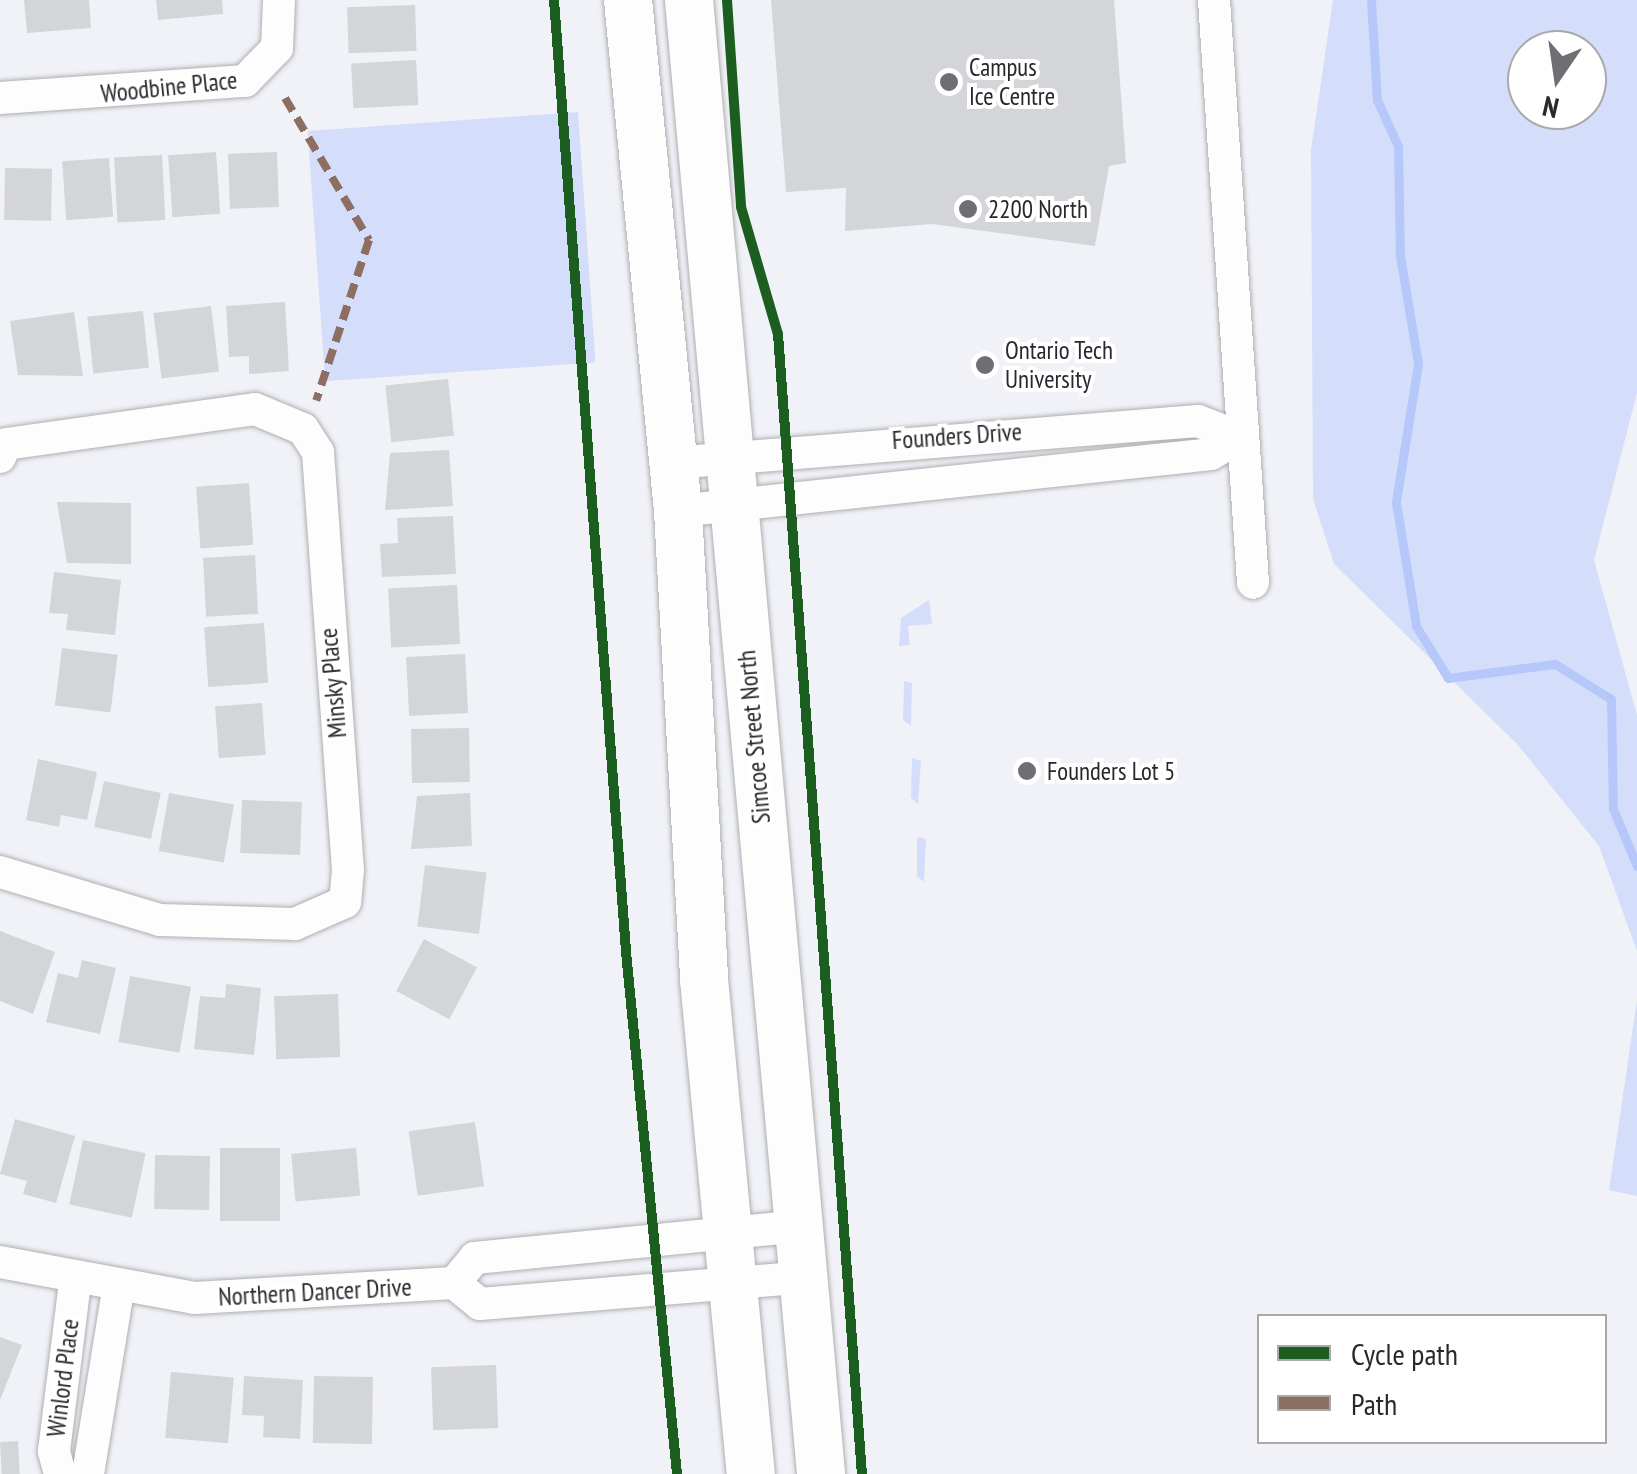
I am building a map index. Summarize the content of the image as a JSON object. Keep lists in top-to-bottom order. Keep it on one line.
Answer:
{"streets":{"main road":["Simcoe Street North"],"street":["Woodbine Place","Founders Drive","Minsky Place","Northern Dancer Drive","Winlord Place"]},"crossings":[["Founders Drive","Simcoe Street North"],["Simcoe Street North","Northern Dancer Drive"],["Northern Dancer Drive","Winlord Place"]],"places":["Campus Ice Centre","2200 North","Ontario Tech University","Founders Lot 5"],"legend":["Cycle path","Path"],"north":"bottom"}
